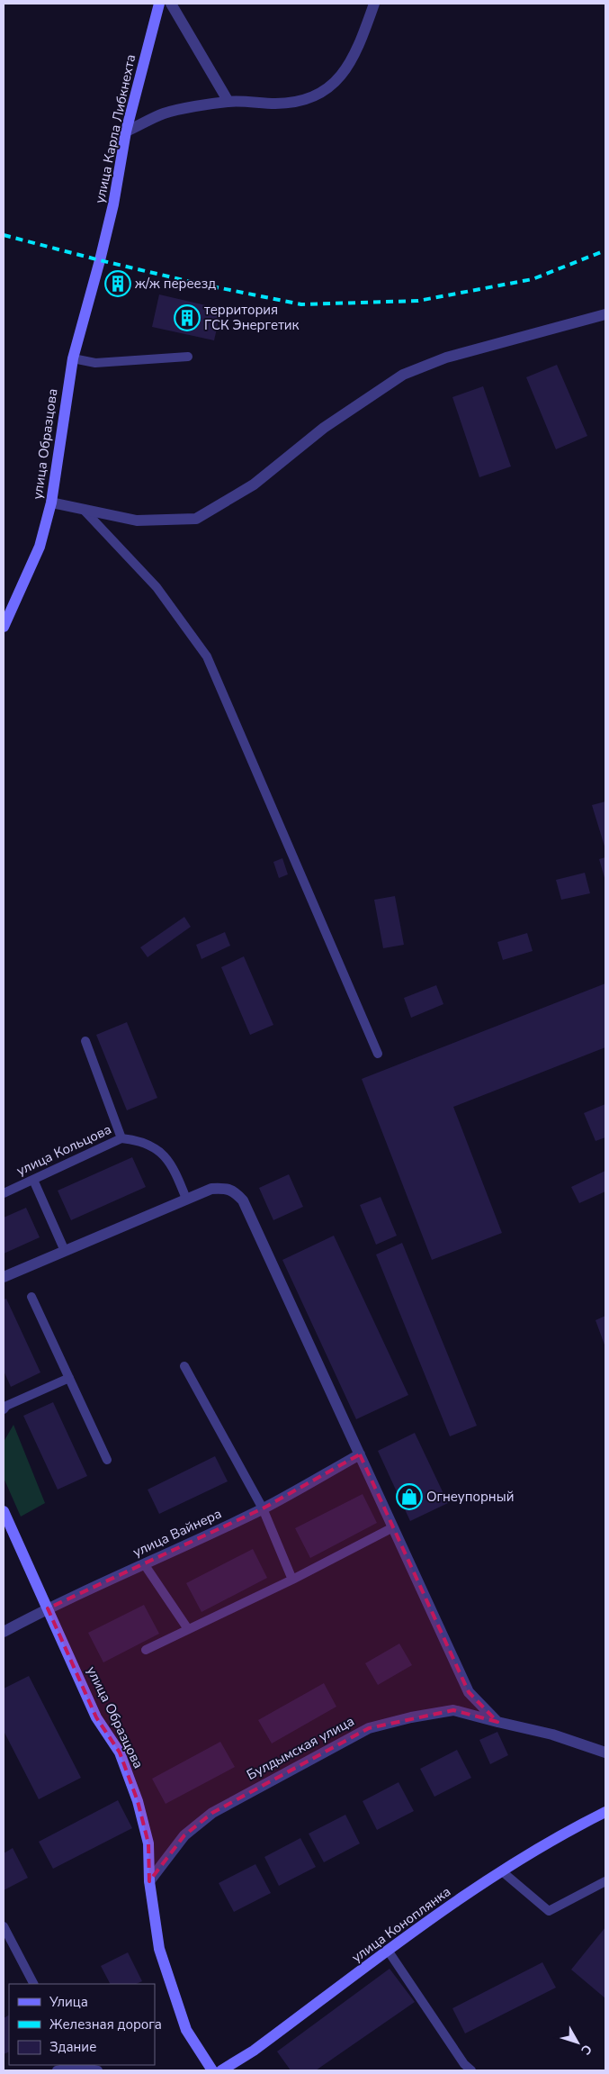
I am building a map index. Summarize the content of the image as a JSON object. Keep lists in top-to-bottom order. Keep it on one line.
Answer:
{"streets":{"main road":["улица Карла Либкнехта","улица Образцова","улица Коноплянка"],"street":["улица Вайнера","Булдымская улица"],"lane":["улица Кольцова"]},"crossings":[["улица Карла Либкнехта","улица Образцова"],["улица Образцова","улица Вайнера"],["улица Образцова","Булдымская улица"]],"places":{"building":["ж/ж переезд","территория ГСК Энергетик"],"shop":["Огнеупорный"]},"legend":["Улица","Железная дорога","Здание"],"north":"bottom right"}
